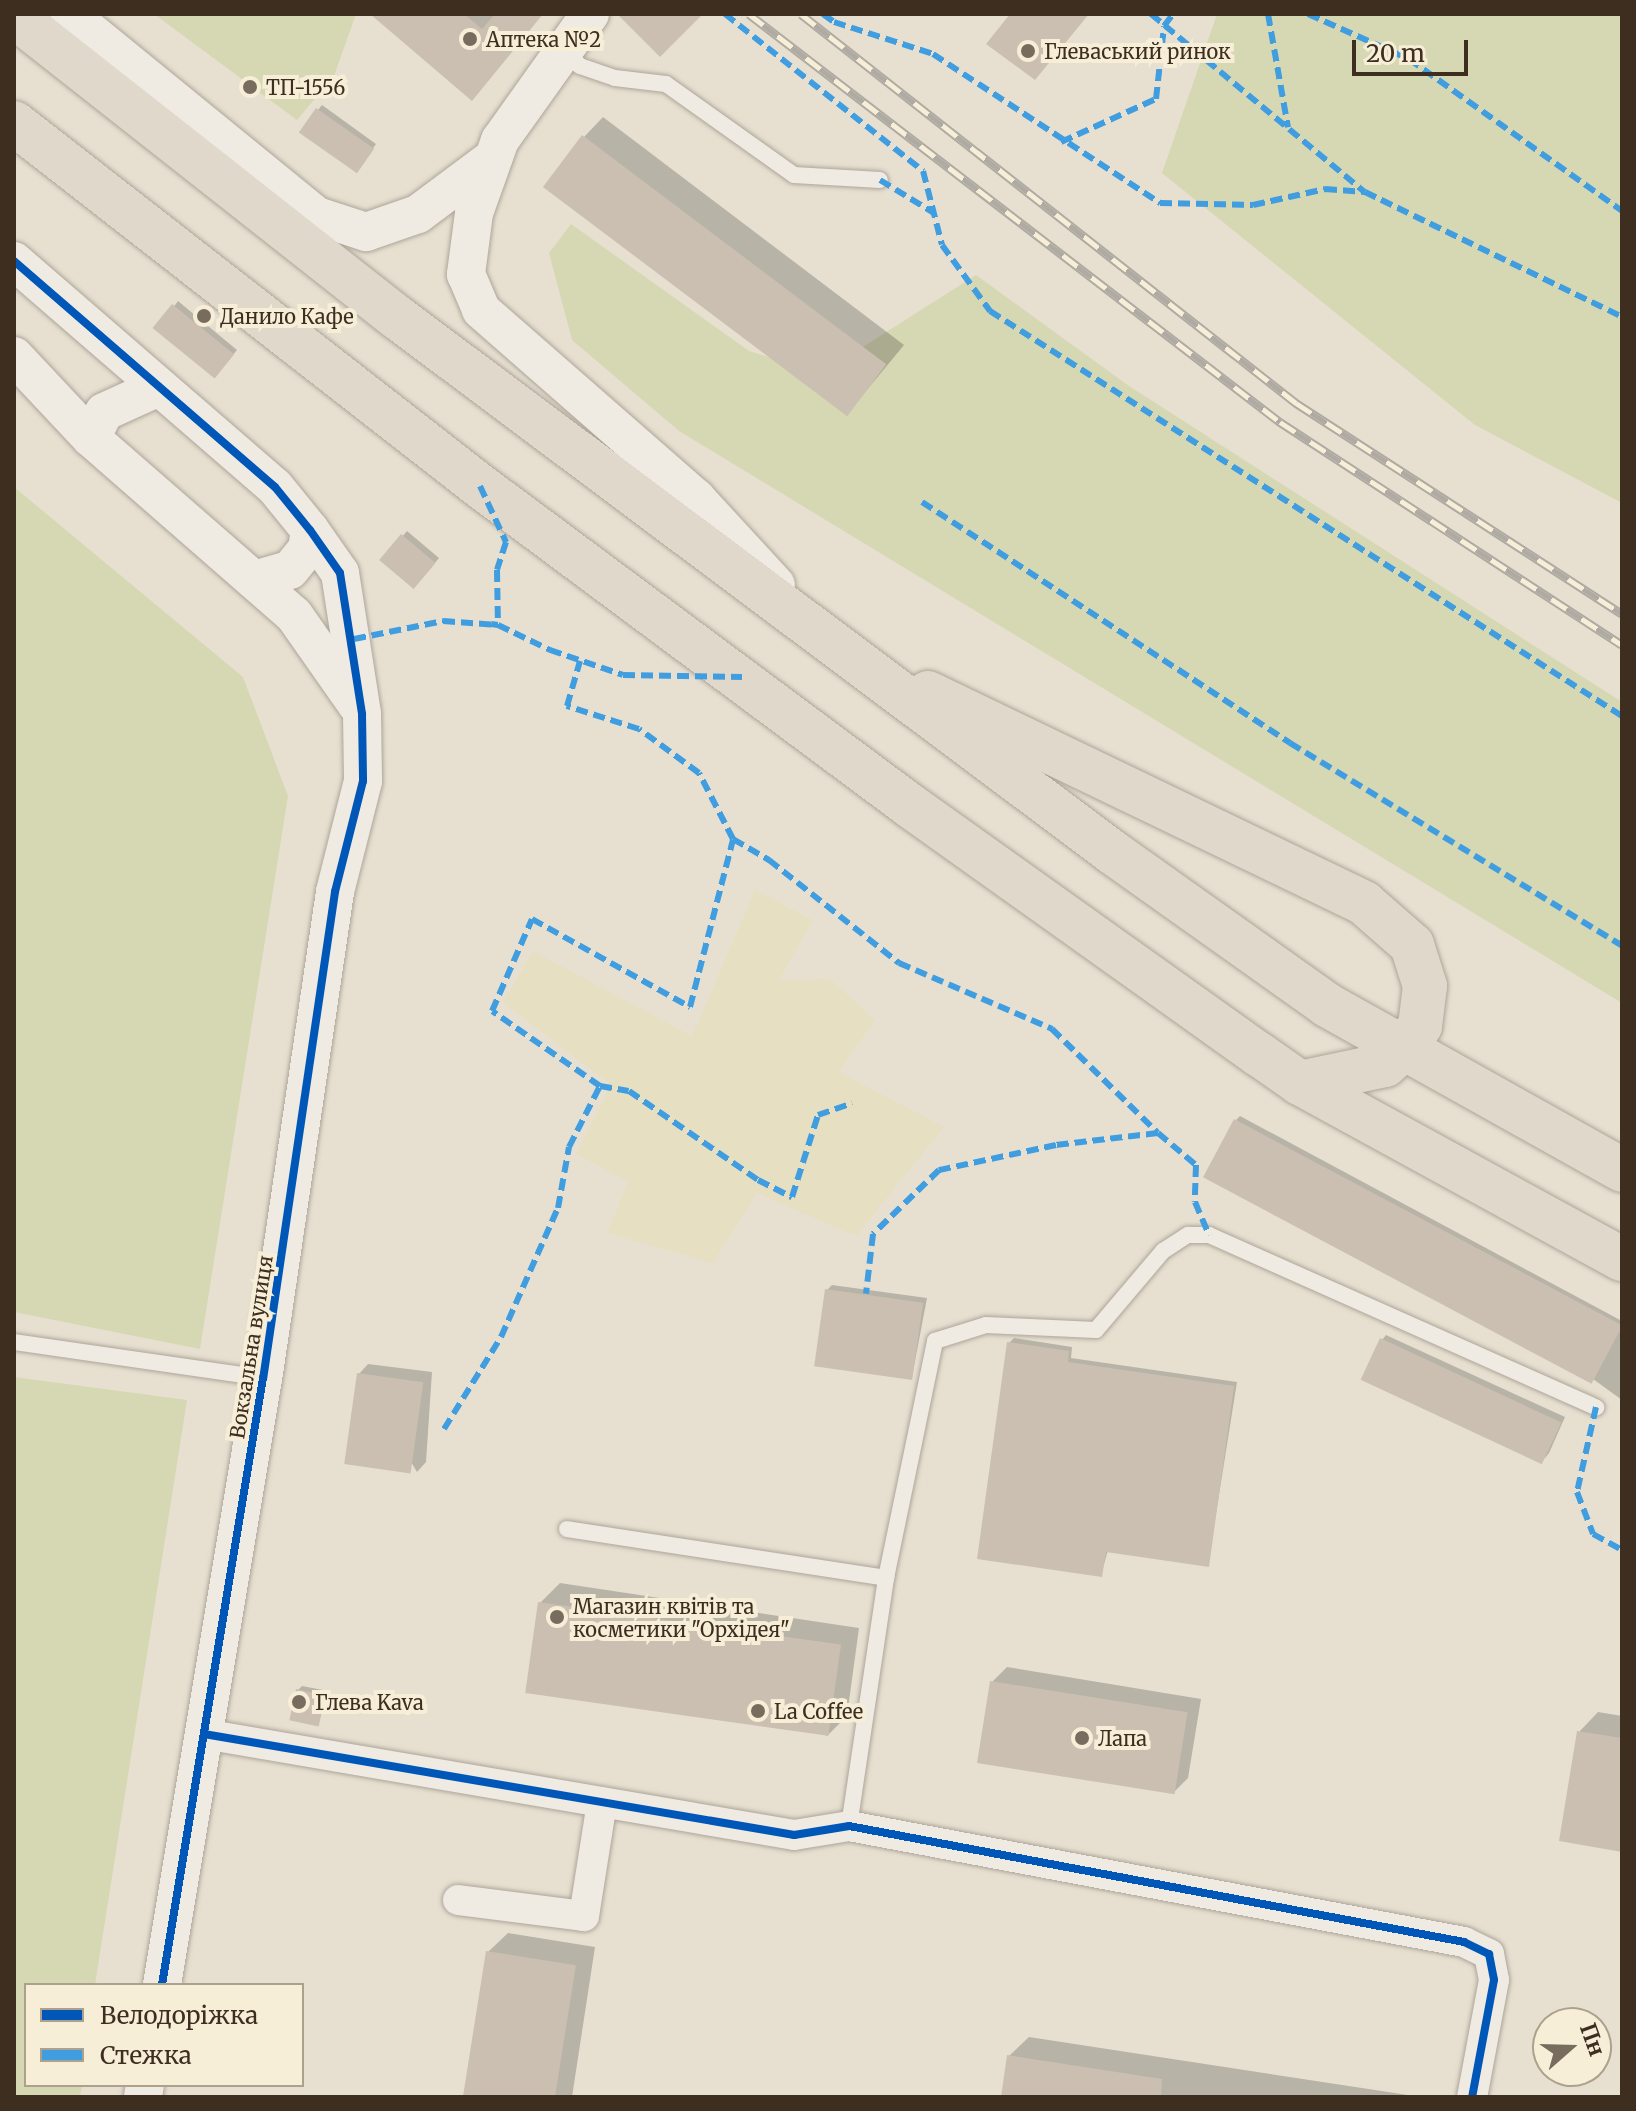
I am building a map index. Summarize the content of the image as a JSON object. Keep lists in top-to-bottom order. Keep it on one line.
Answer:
{"streets":{"street":["Вокзальна вулиця"]},"places":["Аптека №2","Глеваський ринок","ТП-1556","Данило Кафе","Магазин квітів та косметики \"Орхідея\"","Глева Kava","La Coffee","Лапа"],"legend":["Велодоріжка","Стежка"],"scale_bar":"20 m","north":"right"}
